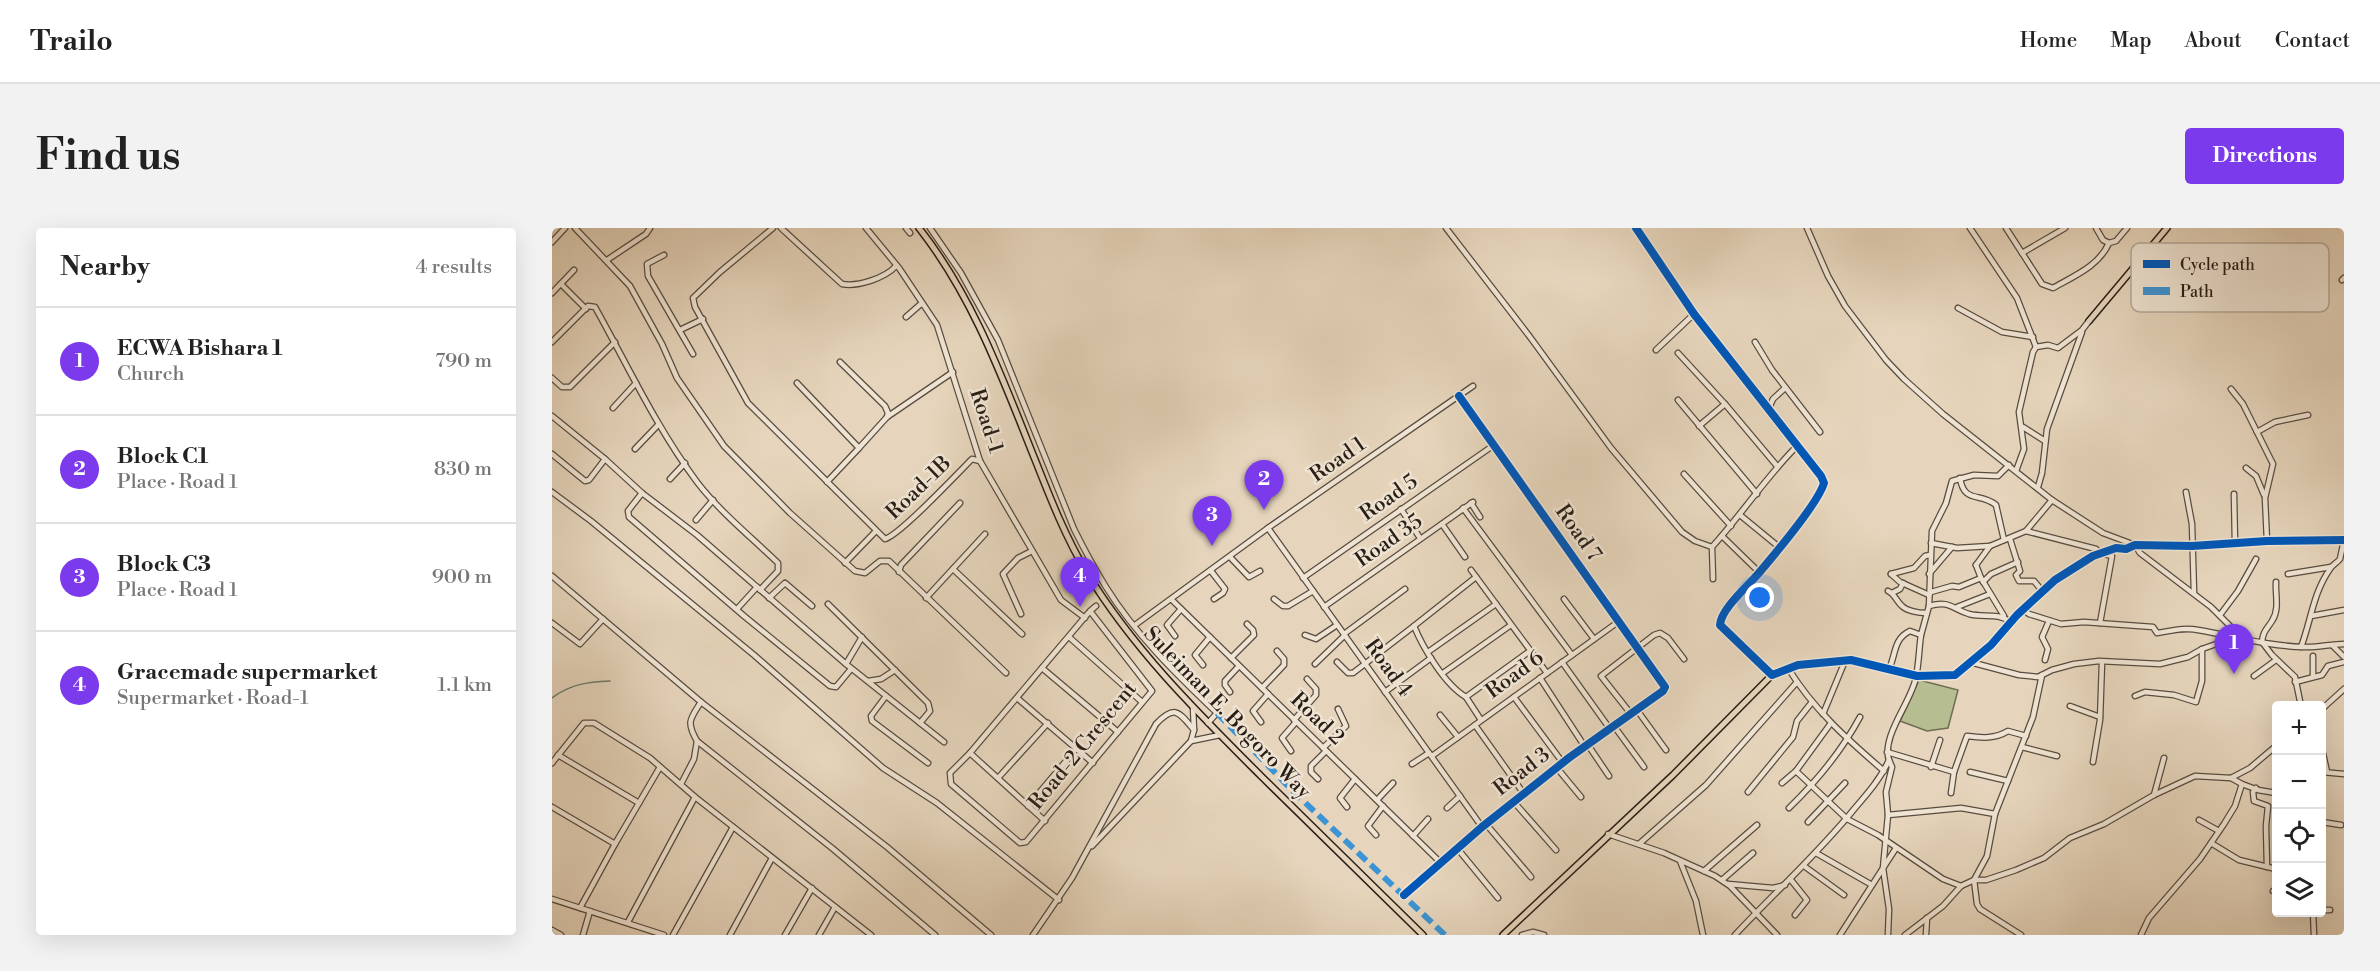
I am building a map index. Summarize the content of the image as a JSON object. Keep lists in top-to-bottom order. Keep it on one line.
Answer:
{"streets":{"main road":["Suleiman E. Bogoro Way"],"street":["Road-1","Road 1","Road-1B","Road 5","Road 7","Road 35","Road 4","Road 6","Road 2","Road-2 Crescent","Road 3"]},"crossings":[["Road-1","Road-1B"],["Road 1","Road 7"],["Road 1","Road 4"],["Road 1","Suleiman E. Bogoro Way"],["Road 1","Road 2"],["Road 5","Road 7"],["Road 5","Road 4"],["Road 7","Road 6"],["Road 7","Road 3"],["Road 35","Road 4"],["Road 4","Road 6"],["Road 4","Road 3"],["Road 2","Road 3"]],"legend":["Cycle path","Path"],"page":{"header":"Trailo","nav":["Home","Map","About","Contact"],"buttons":"Directions","title":"Find us","heading":["Nearby","4 results"],"list":[{"mark":"1","name":"ECWA Bishara 1","note":"Church","value":"790 m"},{"mark":"2","name":"Block C1","note":"Place · Road 1","value":"830 m"},{"mark":"3","name":"Block C3","note":"Place · Road 1","value":"900 m"},{"mark":"4","name":"Gracemade supermarket","note":"Supermarket · Road-1","value":"1.1 km"}],"pins":["2","3","4","1"],"map_buttons":["+","−"]}}
